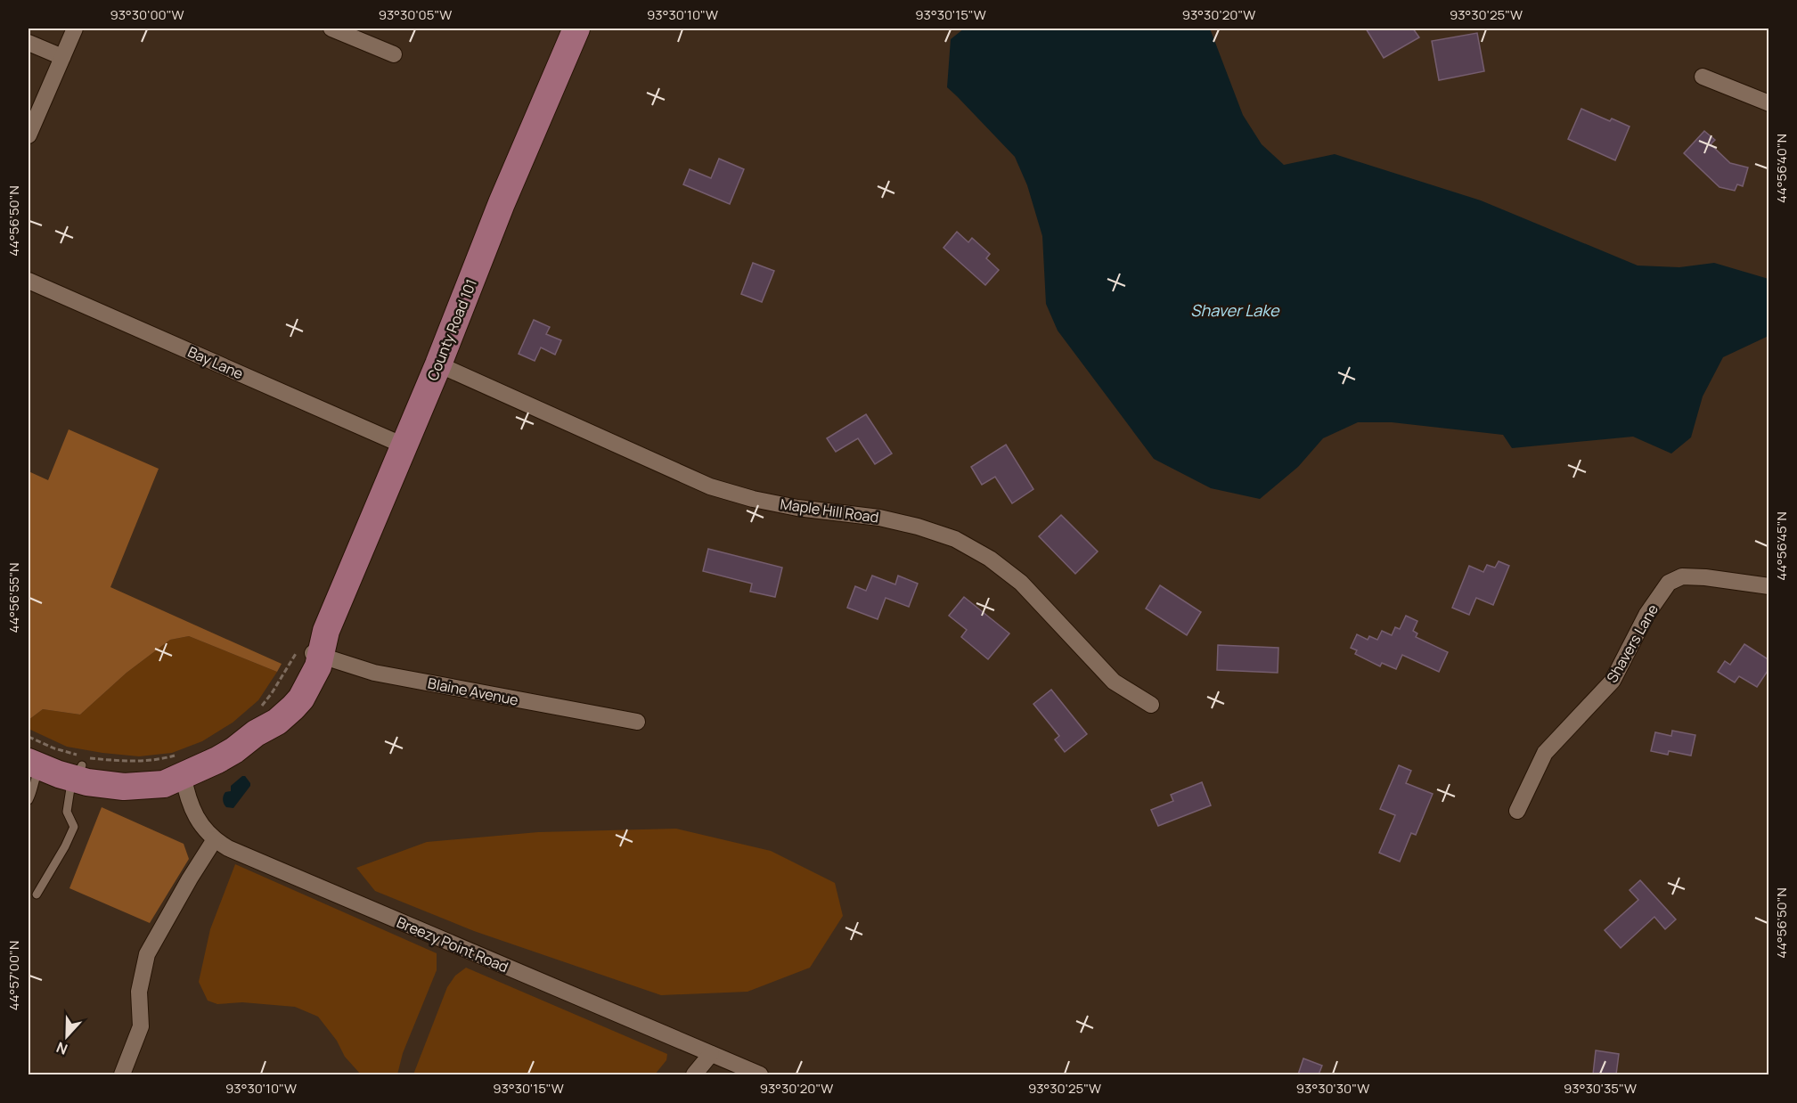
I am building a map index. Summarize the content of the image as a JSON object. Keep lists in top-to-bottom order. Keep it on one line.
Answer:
{"streets":{"main road":["County Road 101"],"street":["Bay Lane","Maple Hill Road","Shavers Lane","Blaine Avenue","Breezy Point Road"]},"crossings":[["County Road 101","Bay Lane"],["County Road 101","Maple Hill Road"],["County Road 101","Blaine Avenue"],["County Road 101","Breezy Point Road"]],"water":["Shaver Lake"],"north":"bottom","coordinates":["93°30'00\"W","93°30'05\"W","93°30'10\"W","93°30'15\"W","93°30'20\"W","93°30'25\"W","44°56'40\"N","44°56'50\"N","44°56'45\"N","44°56'55\"N","44°57'00\"N","93°30'30\"W","93°30'35\"W"]}
